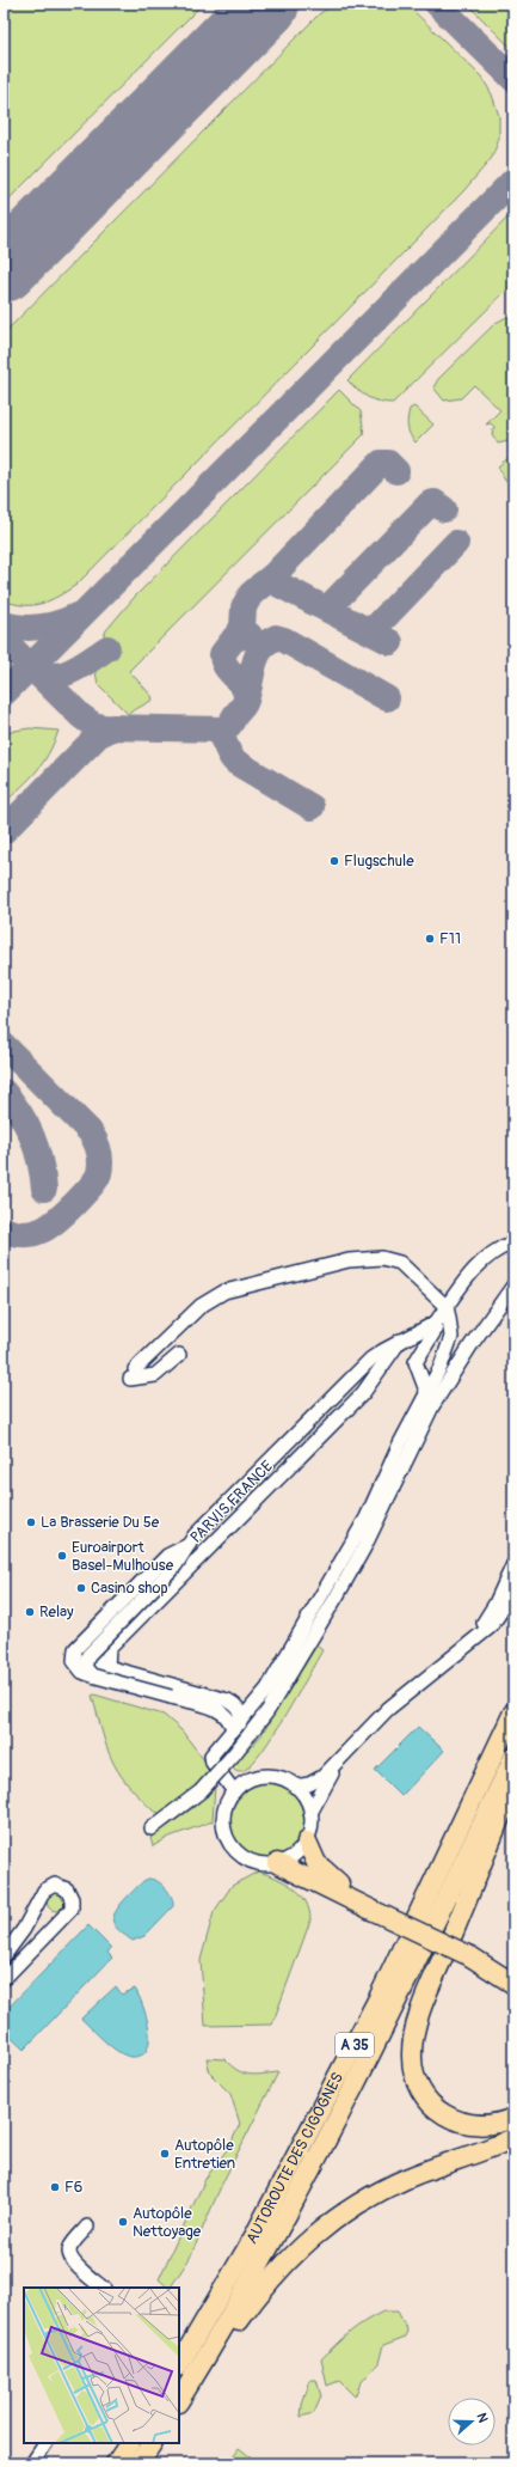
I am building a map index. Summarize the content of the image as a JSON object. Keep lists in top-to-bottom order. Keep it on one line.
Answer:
{"streets":{"highway":["A 35","AUTOROUTE DES CIGOGNES"],"street":["PARVIS FRANCE"]},"places":["Flugschule","F11","La Brasserie Du 5e","Euroairport Basel-Mulhouse","Casino shop","Relay","Autopôle Entretien","F6","Autopôle Nettoyage"],"north":"right"}
